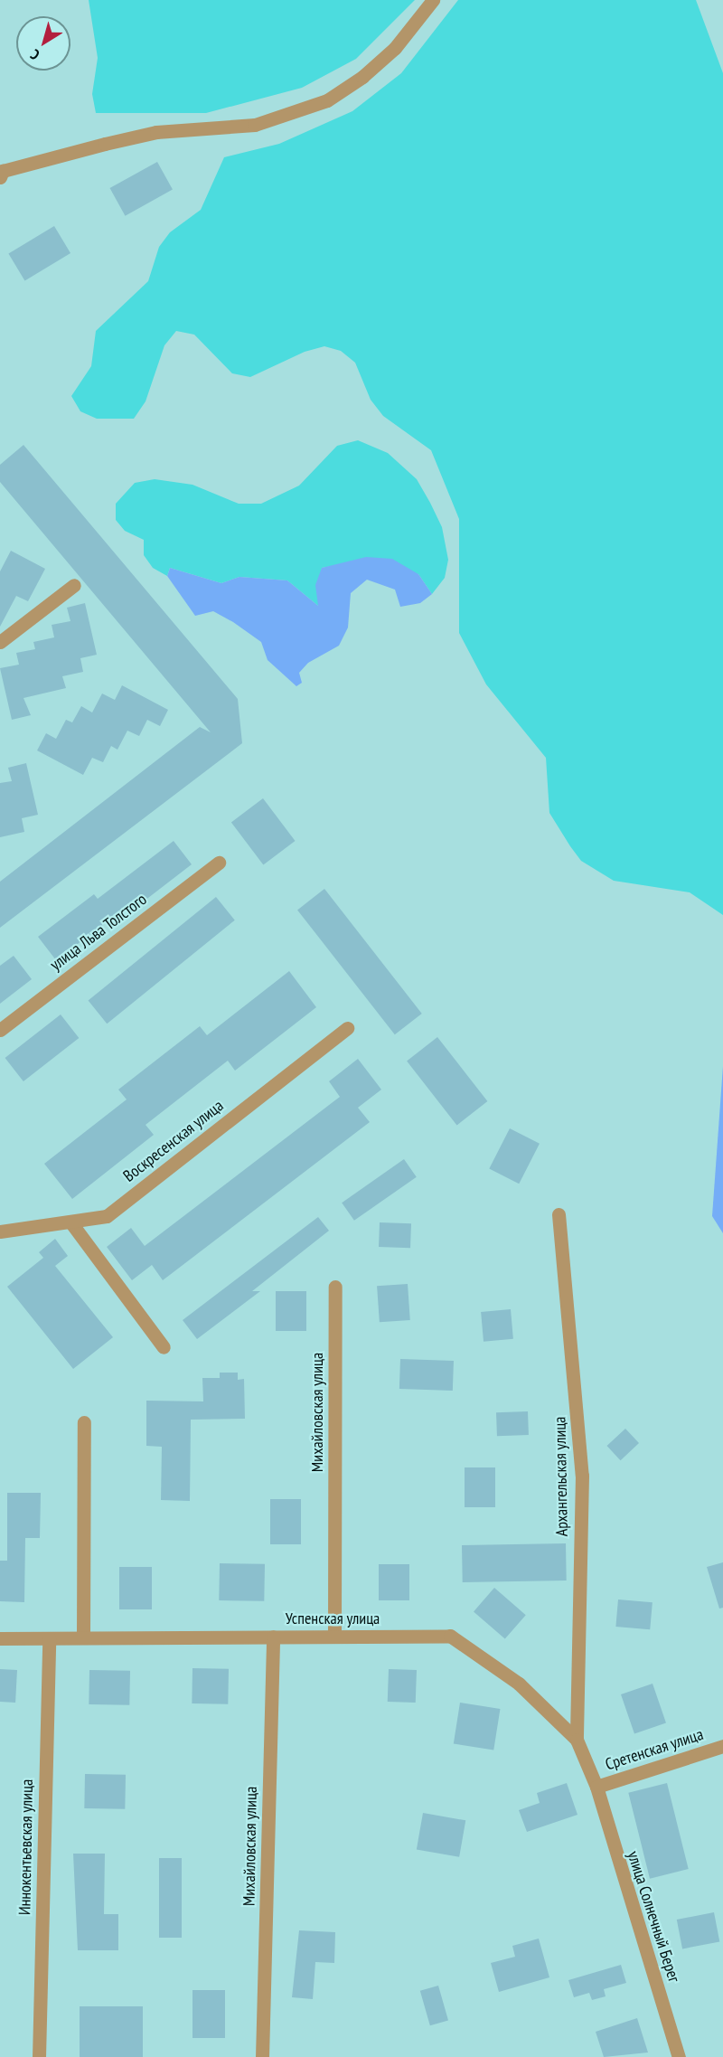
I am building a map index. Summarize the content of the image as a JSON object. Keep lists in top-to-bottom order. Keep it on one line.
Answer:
{"streets":{"street":["улица Льва Толстого","Воскресенская улица","Михайловская улица","Архангельская улица","Успенская улица","Сретенская улица","Иннокентьевская улица","улица Солнечный Берег"]},"crossings":[["Михайловская улица","Успенская улица"],["Архангельская улица","Успенская улица"],["Успенская улица","Сретенская улица"],["Успенская улица","Иннокентьевская улица"],["Успенская улица","улица Солнечный Берег"],["Сретенская улица","улица Солнечный Берег"]],"north":"bottom left"}
